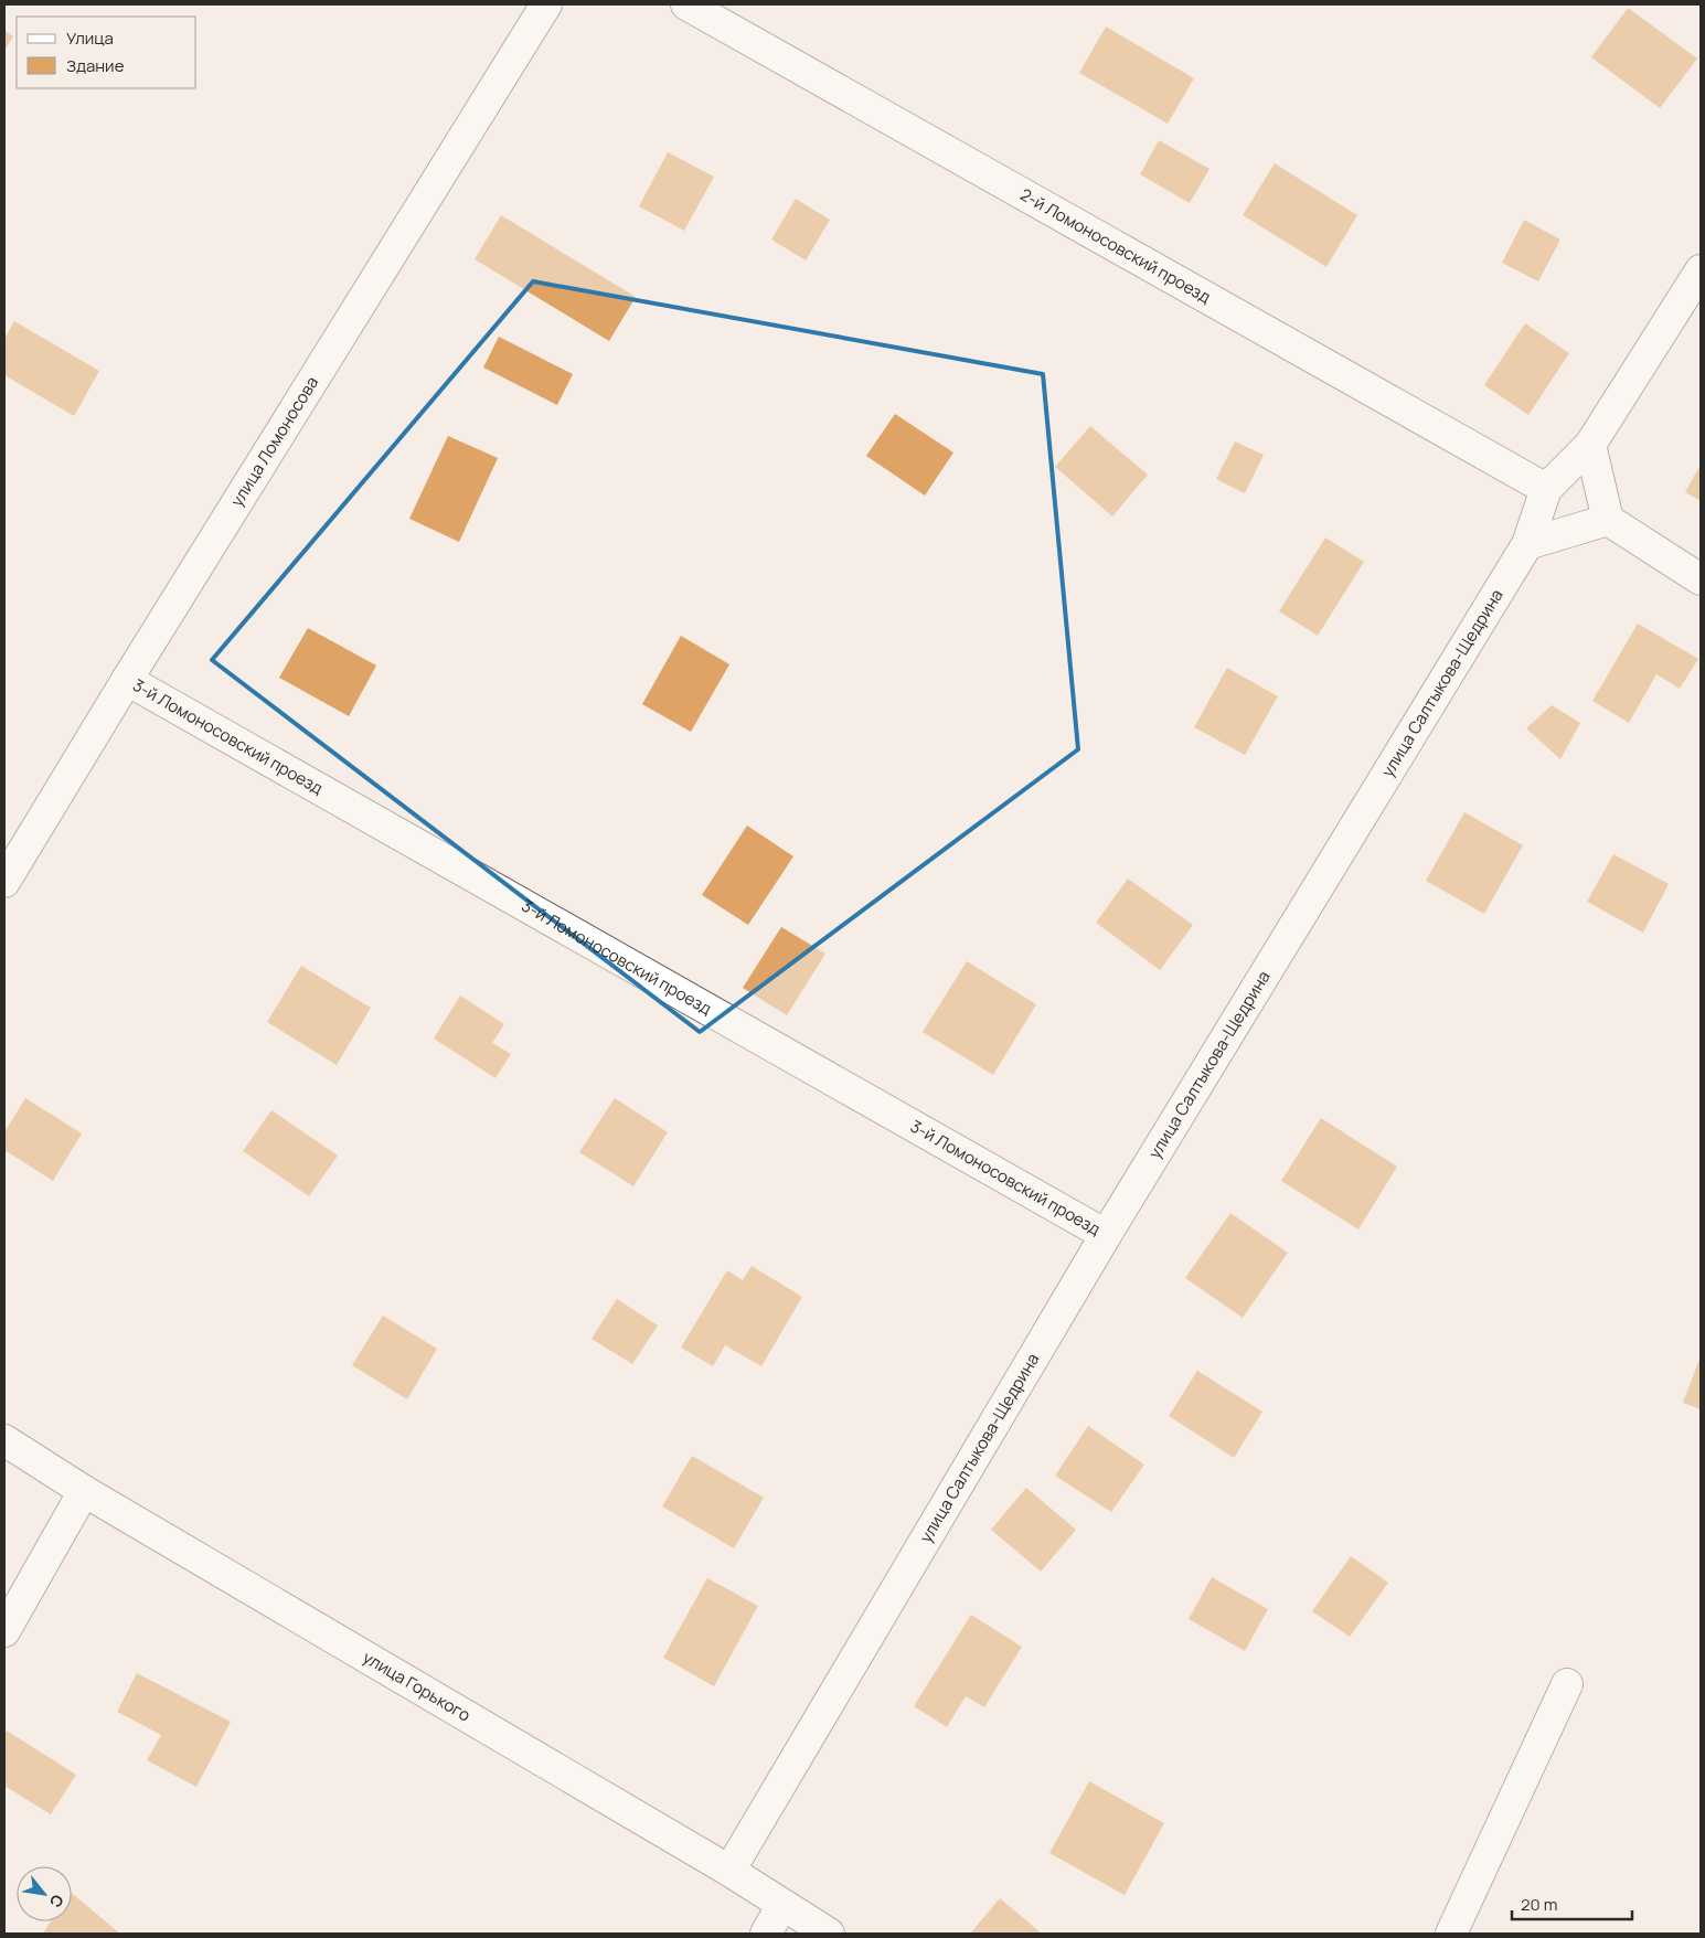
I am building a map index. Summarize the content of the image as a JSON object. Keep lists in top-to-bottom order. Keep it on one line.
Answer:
{"streets":{"street":["2-й Ломоносовский проезд","улица Ломоносова","улица Салтыкова-Щедрина","3-й Ломоносовский проезд","улица Горького"]},"crossings":[["2-й Ломоносовский проезд","улица Салтыкова-Щедрина"],["улица Ломоносова","3-й Ломоносовский проезд"],["улица Салтыкова-Щедрина","3-й Ломоносовский проезд"],["улица Салтыкова-Щедрина","улица Горького"]],"legend":["Улица","Здание"],"scale_bar":"20 m","north":"bottom right"}
